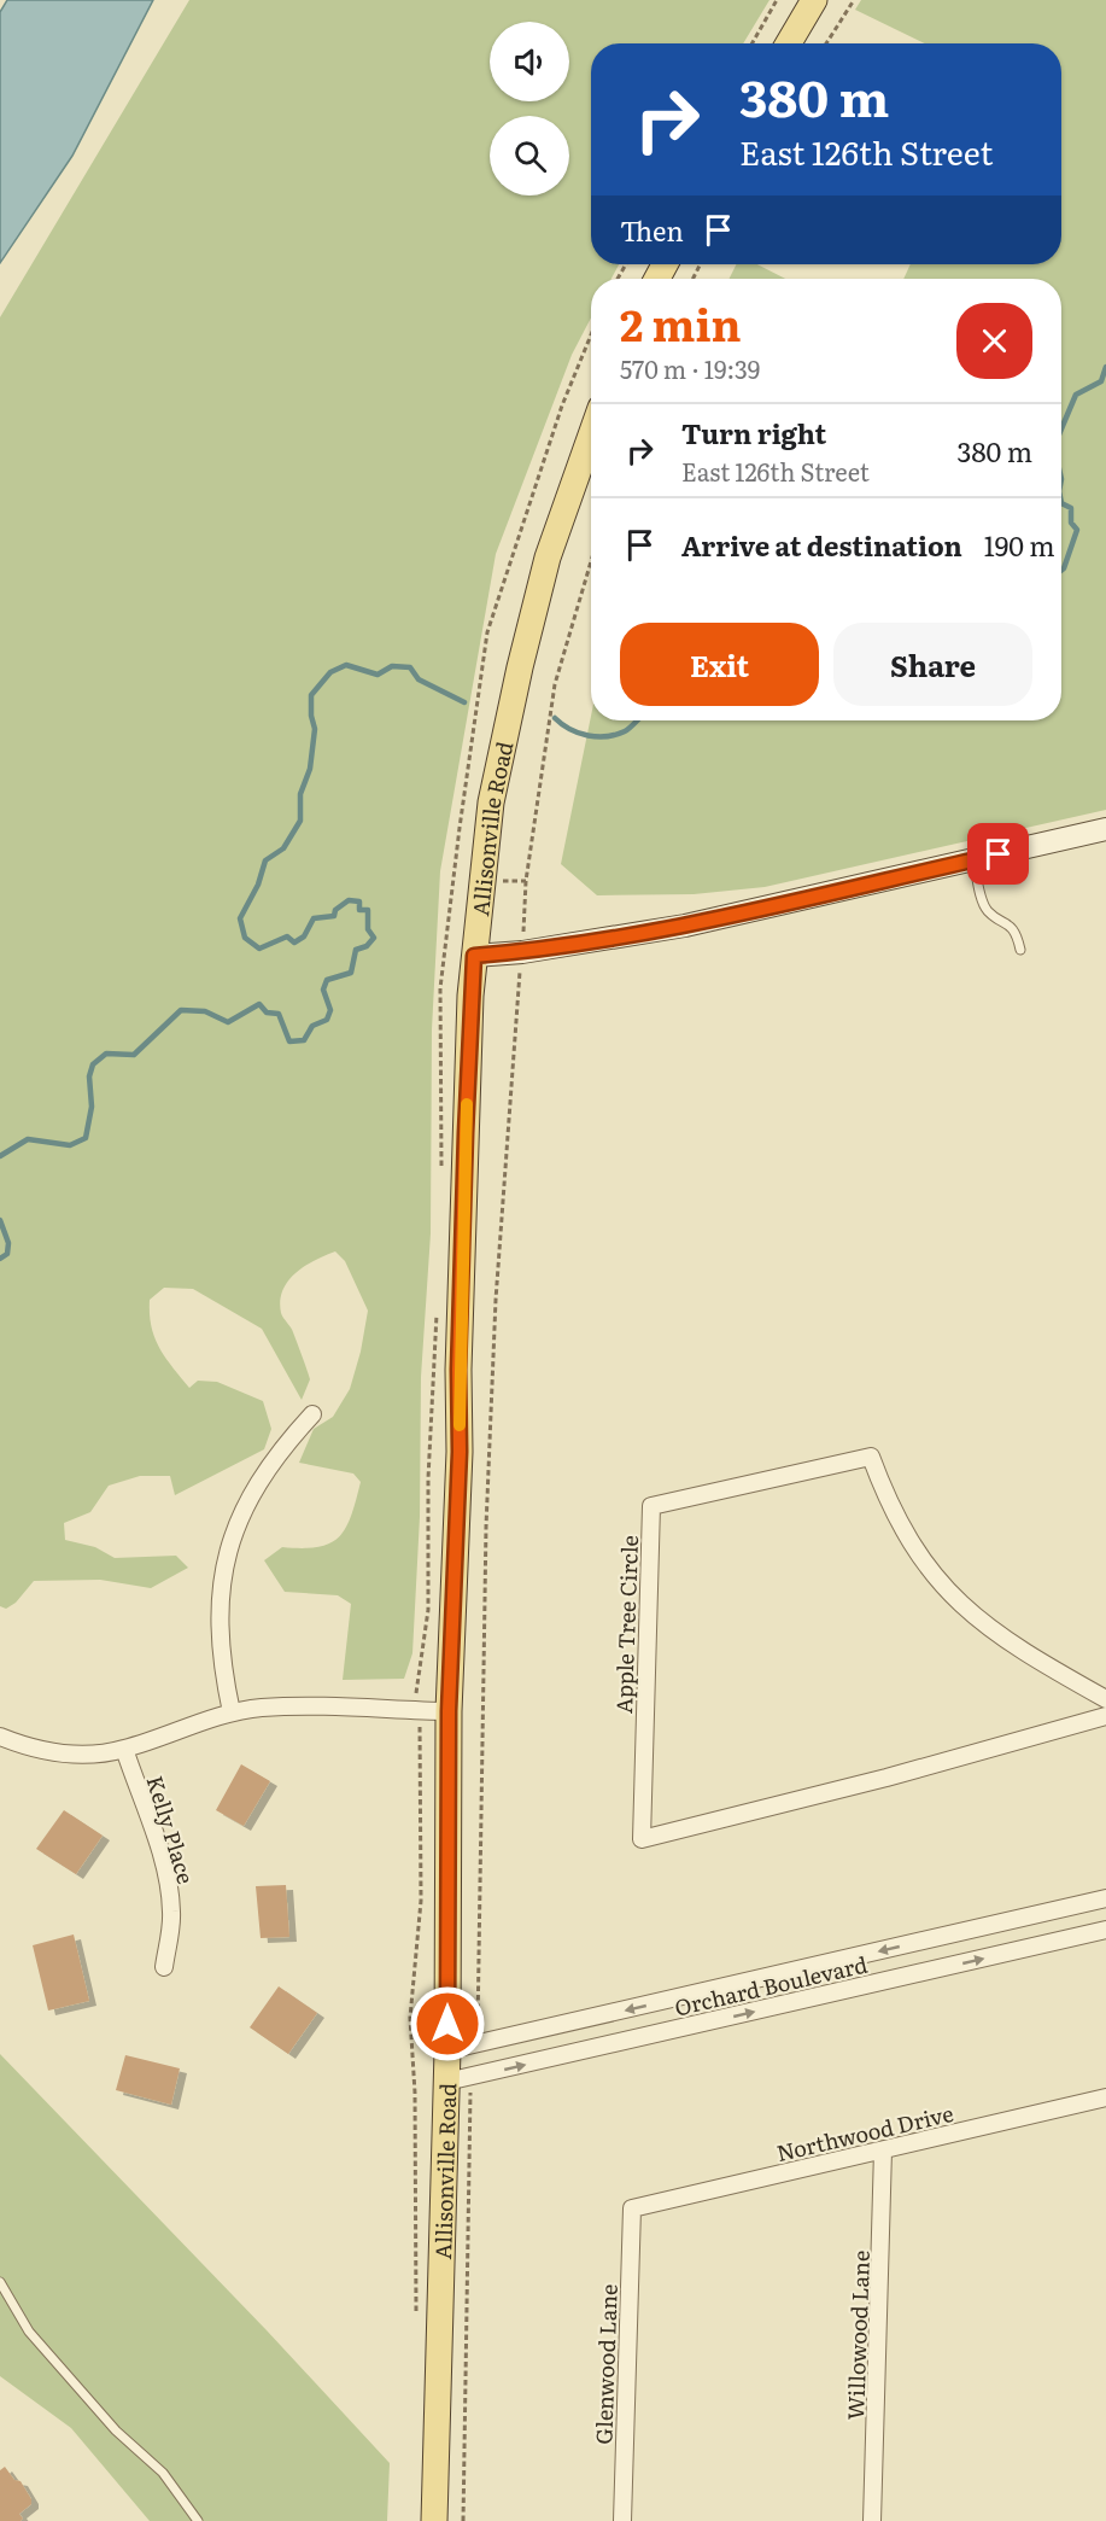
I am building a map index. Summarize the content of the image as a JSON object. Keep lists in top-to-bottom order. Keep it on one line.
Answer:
{"streets":{"main road":["Allisonville Road"],"street":["Apple Tree Circle","Kelly Place","Orchard Boulevard","Northwood Drive","Willowood Lane","Glenwood Lane"]},"crossings":[["Allisonville Road","Orchard Boulevard"],["Northwood Drive","Willowood Lane"],["Northwood Drive","Glenwood Lane"]],"page":{"turn":["380 m","East 126th Street"],"then":"Then","heading":["2 min","570 m · 19:39"],"list":[{"name":"Turn right","note":"East 126th Street","value":"380 m"},{"name":"Arrive at destination","value":"190 m"}],"buttons":["Exit","Share"]}}
